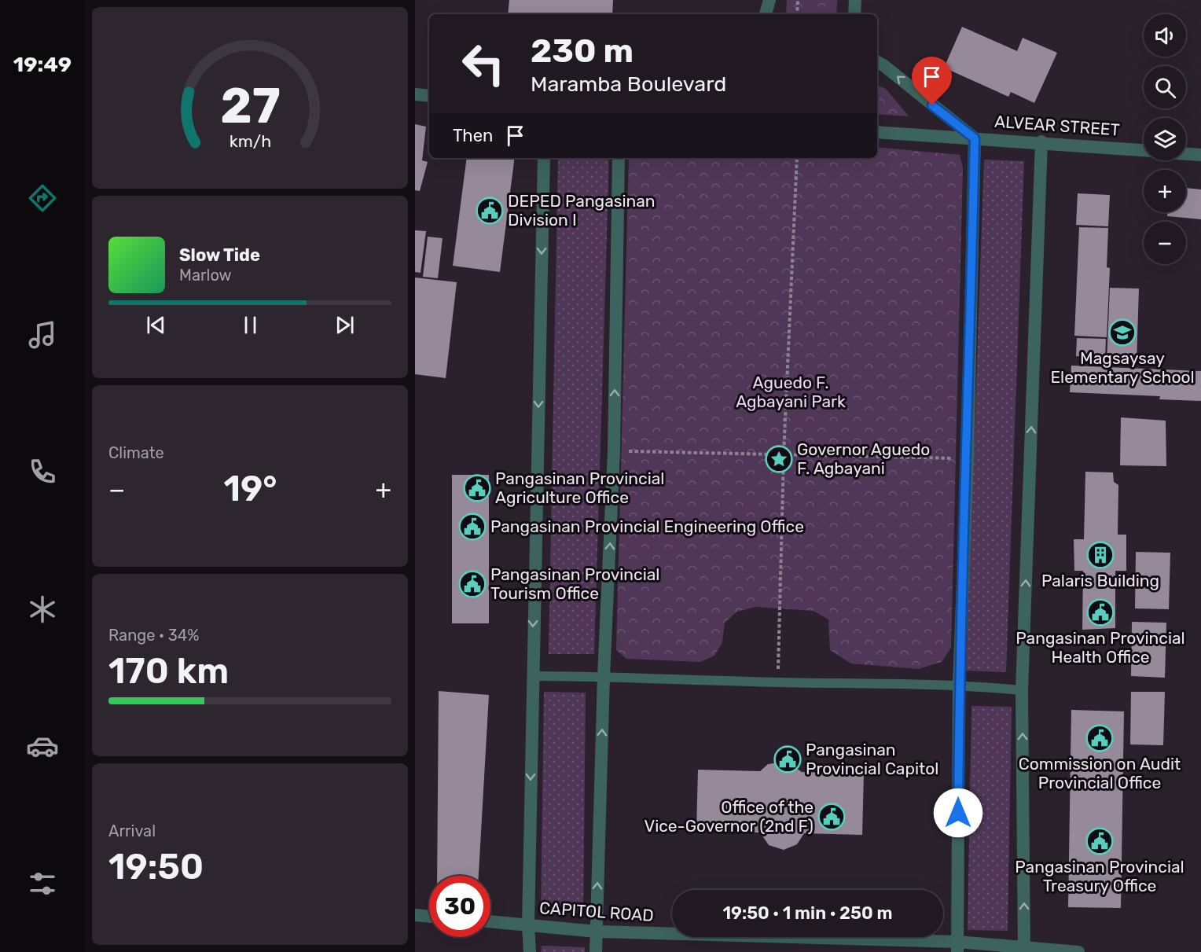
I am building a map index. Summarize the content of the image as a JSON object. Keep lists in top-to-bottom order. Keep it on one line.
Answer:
{"streets":{"street":["ALVEAR STREET","CAPITOL ROAD"]},"parks":["Aguedo F. Agbayani Park"],"places":{"public building":["DEPED Pangasinan Division I","Pangasinan Provincial Agriculture Office","Pangasinan Provincial Engineering Office","Pangasinan Provincial Tourism Office","Pangasinan Provincial Health Office","Commission on Audit Provincial Office","Pangasinan Provincial Capitol","Office of the Vice-Governor (2nd F)","Pangasinan Provincial Treasury Office"],"school or university":["Magsaysay Elementary School"],"place":["Governor Aguedo F. Agbayani"],"building":["Palaris Building"]},"page":{"tabs":"19:49","map_buttons":["+","−"],"turn":["230 m","Maramba Boulevard"],"then":"Then","song":["Slow Tide","Marlow"],"tile":["Climate",["Range · 34%","170 km"],["Arrival","19:50"]],"heat":["−","19°","+"],"limit":"30","trip":"19:50 · 1 min · 250 m","gauge":["27","km/h"]}}
